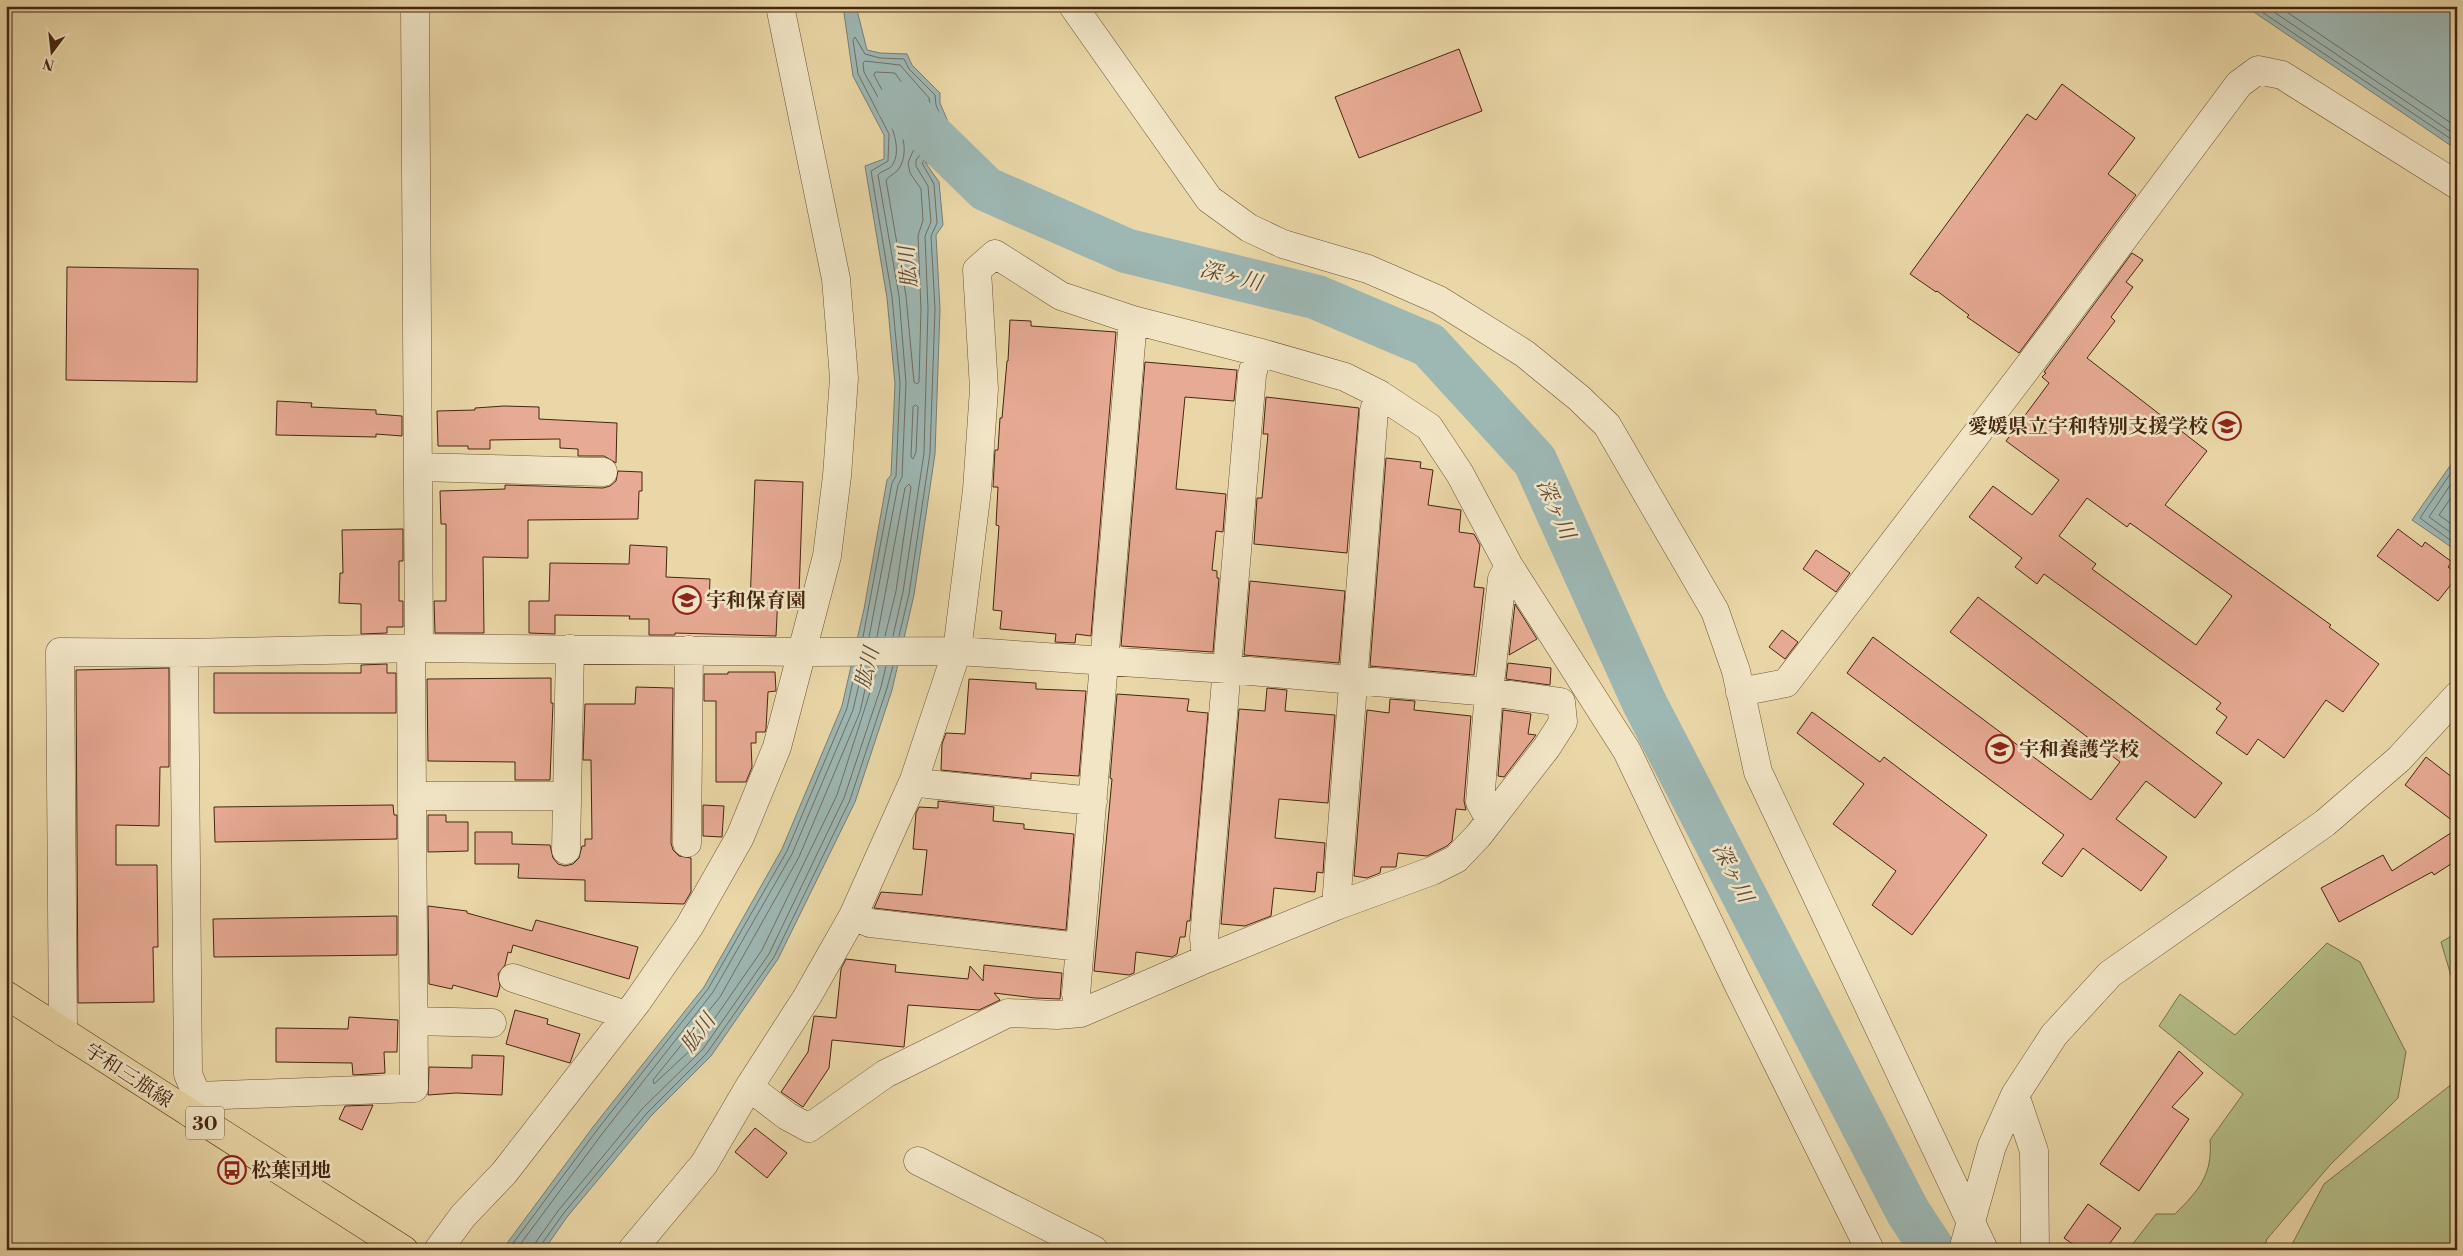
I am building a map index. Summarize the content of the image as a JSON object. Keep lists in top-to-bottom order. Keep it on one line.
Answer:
{"streets":{"main road":["宇和三瓶線","30"]},"water":["肱川","深ヶ川"],"places":{"school or university":["愛媛県立宇和特別支援学校","宇和保育園","宇和養護学校"],"bus stop":["松葉団地"]},"north":"bottom"}
